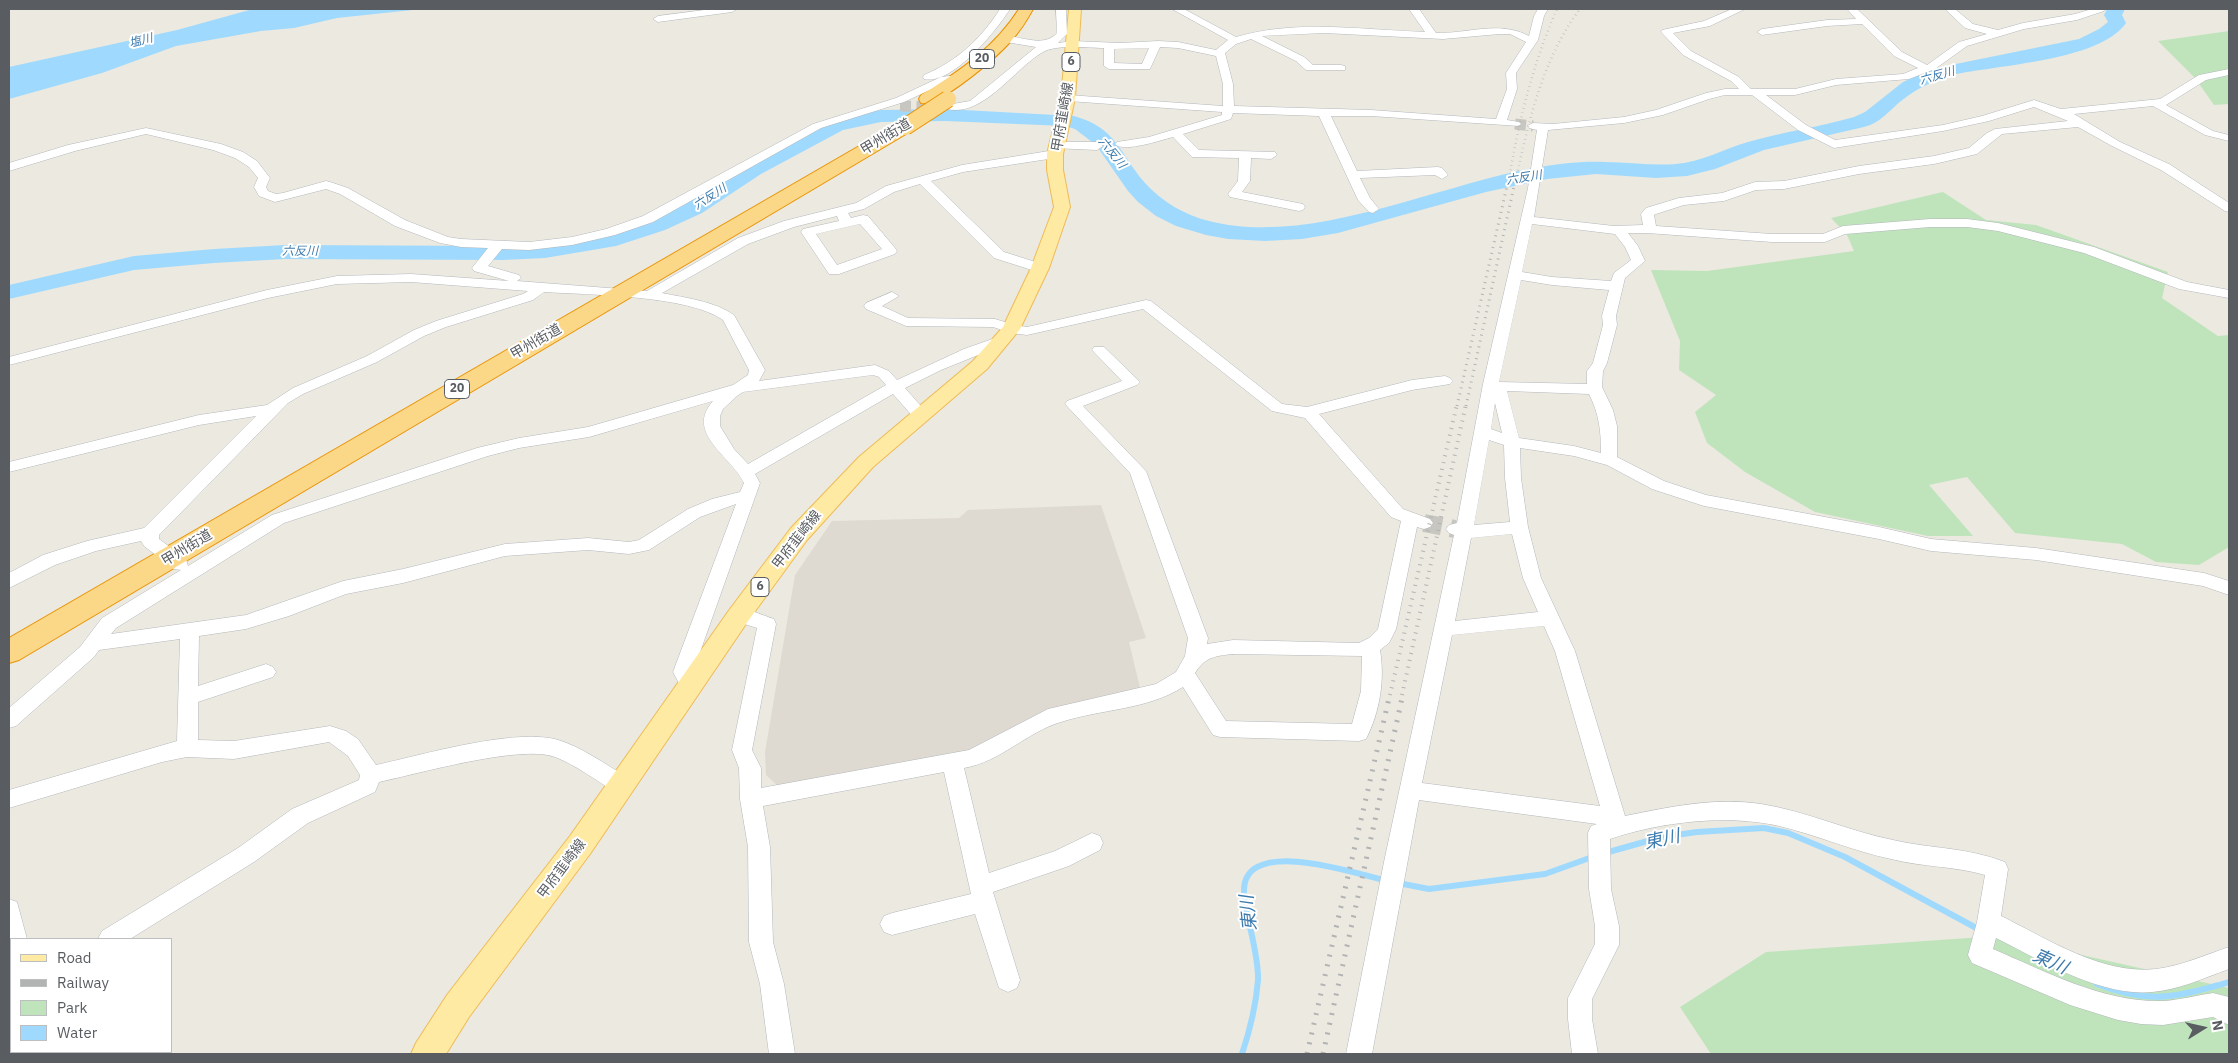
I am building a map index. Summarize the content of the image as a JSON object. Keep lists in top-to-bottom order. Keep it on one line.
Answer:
{"streets":{"highway":["20","甲州街道"],"main road":["6","甲府韮崎線"]},"water":["塩川","六反川","東川"],"legend":["Road","Railway","Park","Water"],"north":"right"}
